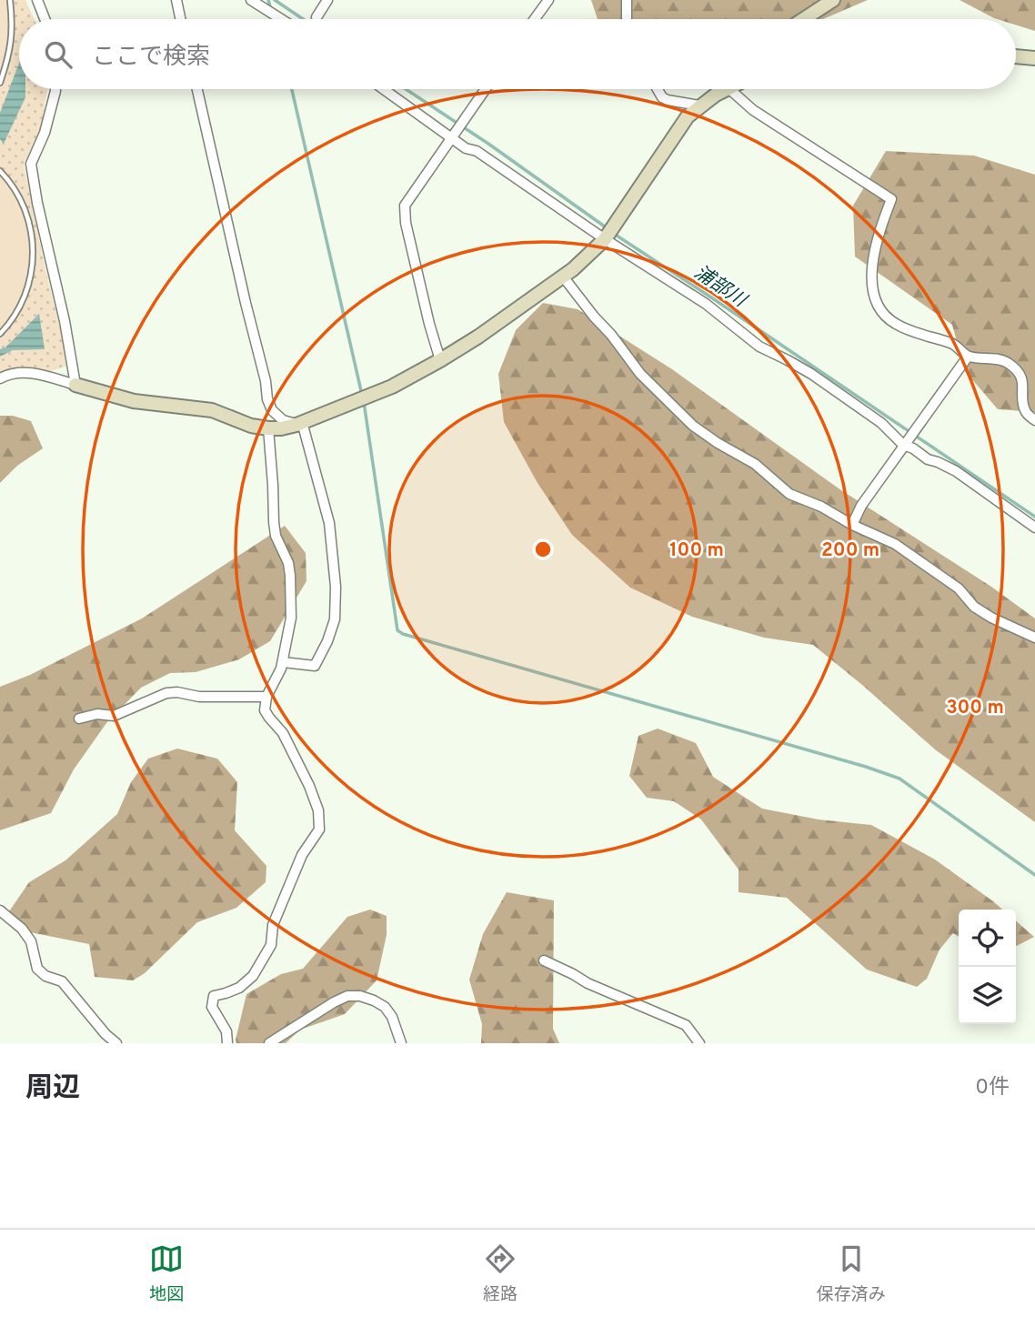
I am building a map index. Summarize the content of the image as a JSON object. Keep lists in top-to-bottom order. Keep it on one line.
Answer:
{"water":["浦部川"],"page":{"search":"ここで検索","heading":["周辺","0件"],"nav":["地図","経路","保存済み"]},"rings":["100 m","200 m","300 m"]}
